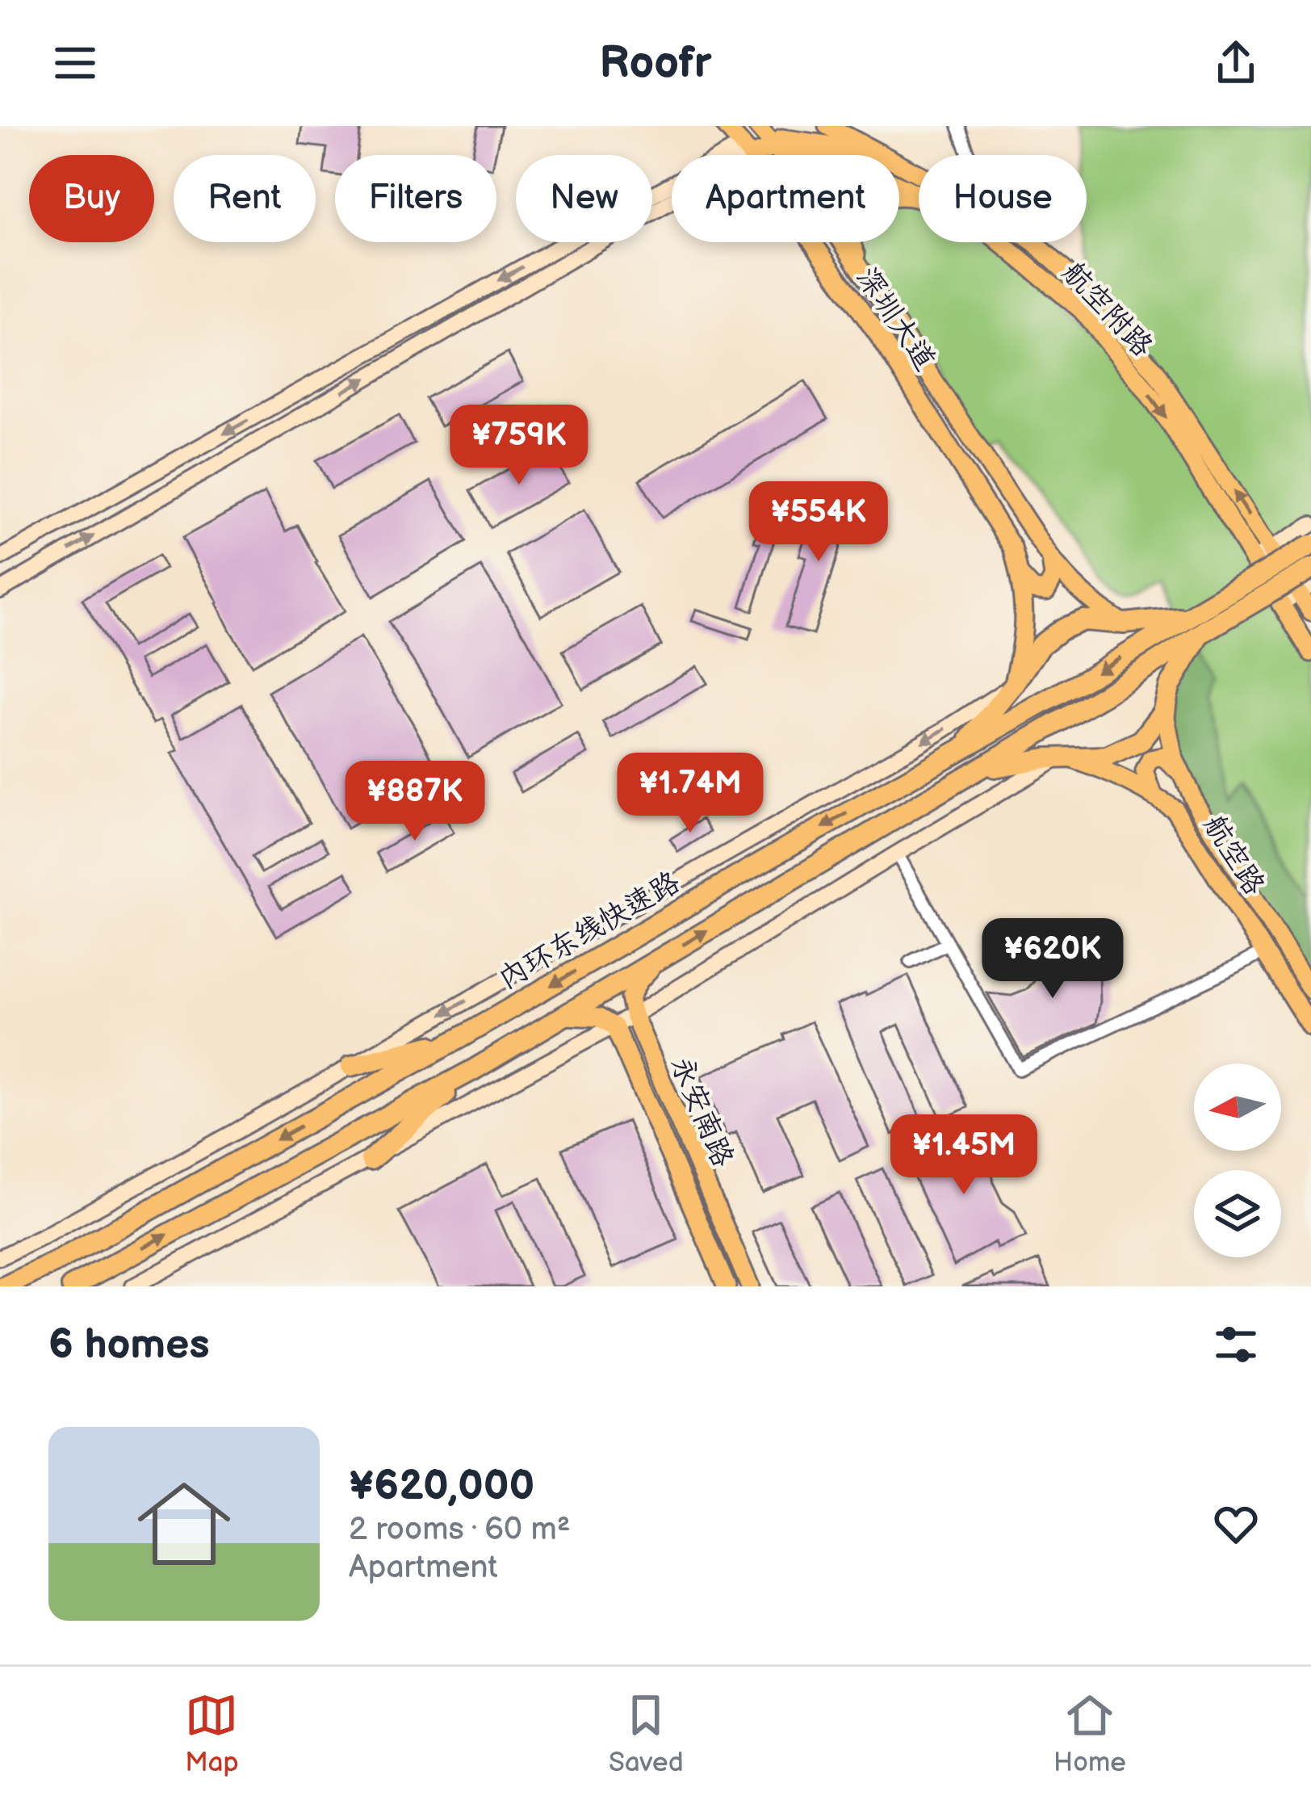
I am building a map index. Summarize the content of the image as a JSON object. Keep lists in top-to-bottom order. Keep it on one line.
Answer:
{"streets":{"highway":["内环东线快速路"],"main road":["航空附路","深圳大道","航空路","永安南路"]},"crossings":[["航空附路","深圳大道"]],"north":"left","page":{"header":"Roofr","chip":["Buy","Rent","Filters","New","Apartment","House"],"price":["¥759K","¥554K","¥1.74M","¥887K","¥620K","¥1.45M"],"heading":"6 homes","list":[{"name":"¥620,000","note":"2 rooms · 60 m² · Apartment"}],"tabs":["Map","Saved","Home"]}}
